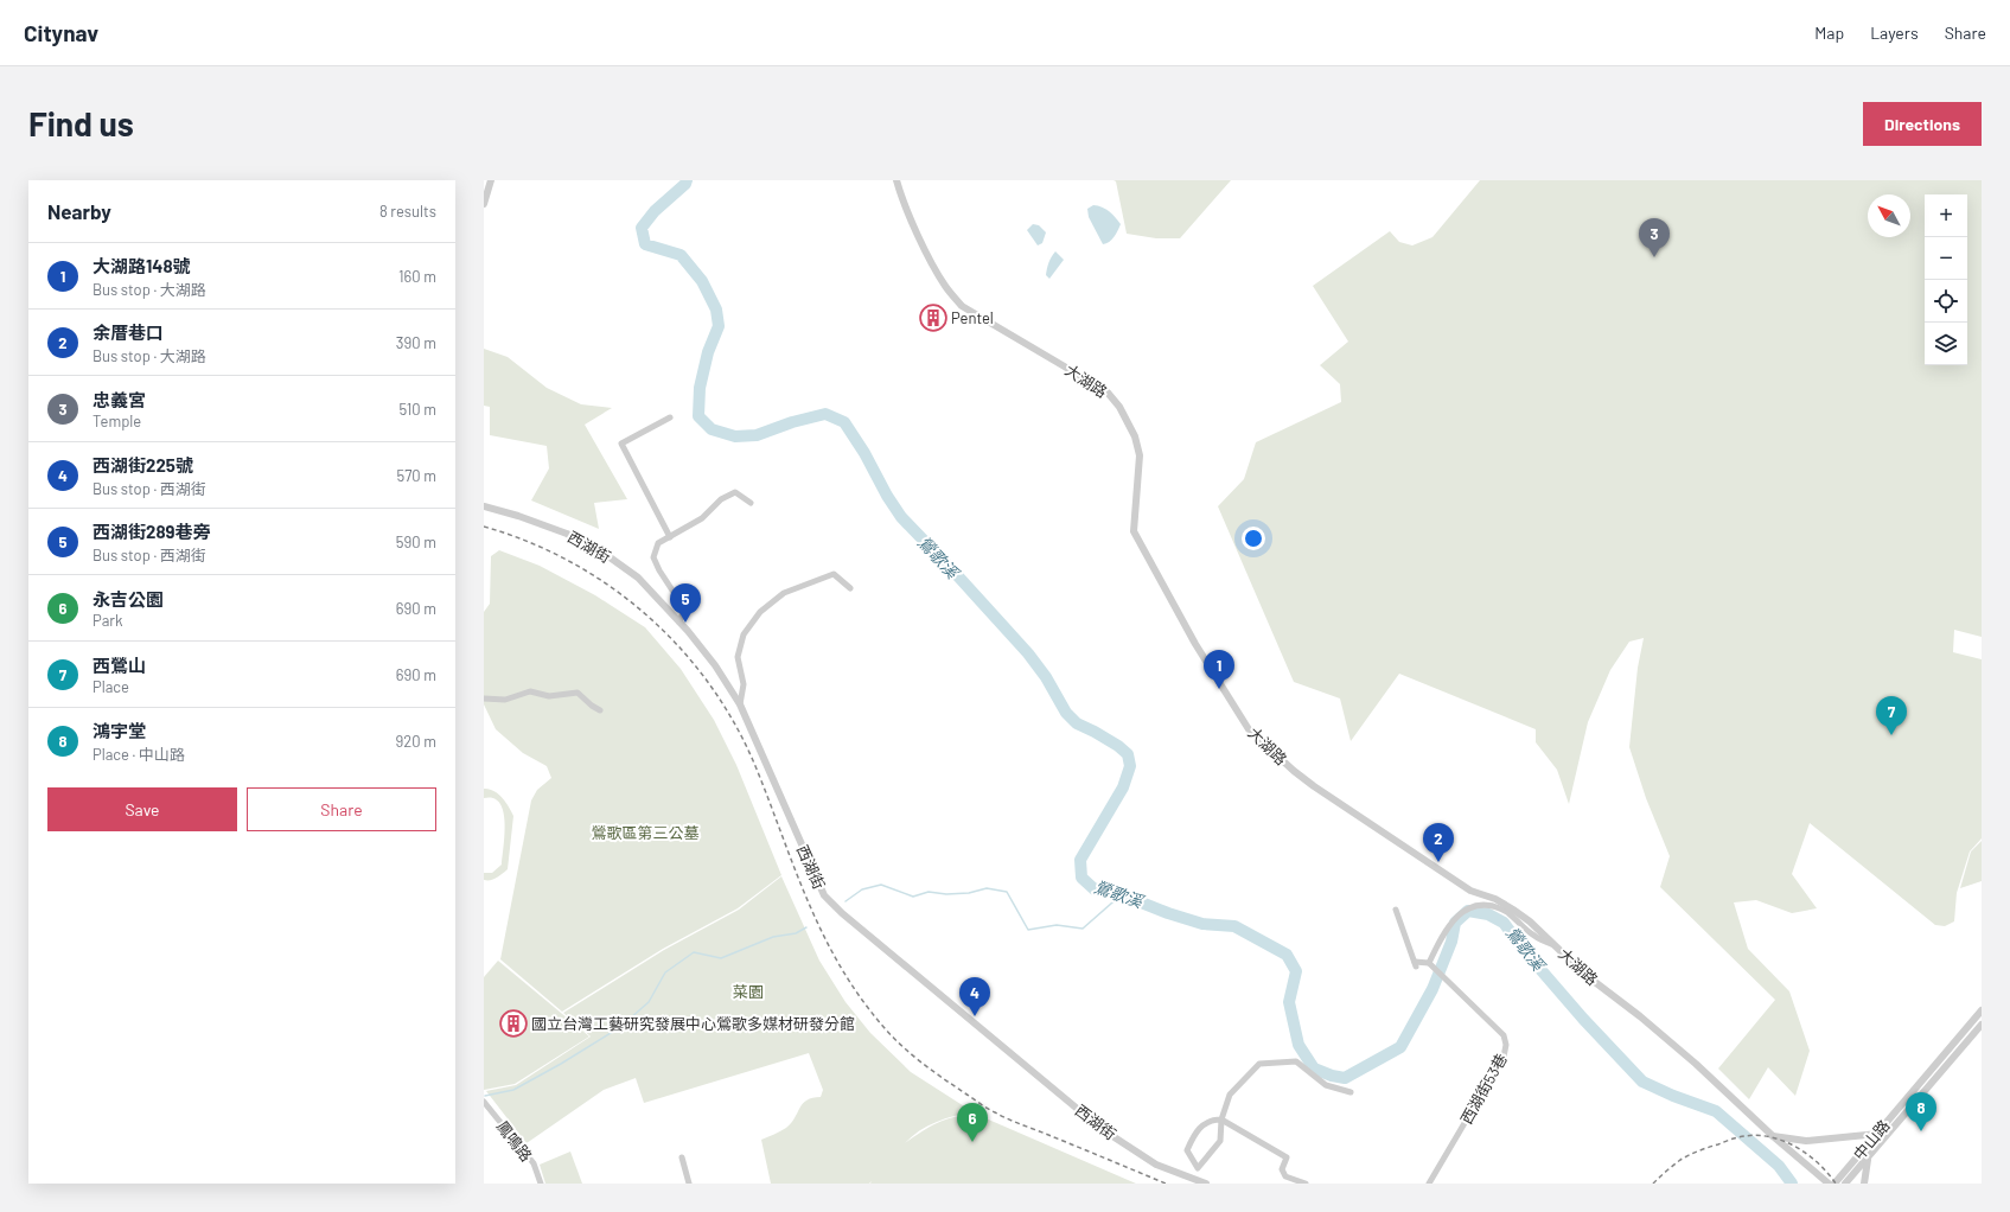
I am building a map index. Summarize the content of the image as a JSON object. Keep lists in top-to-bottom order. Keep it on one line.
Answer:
{"streets":{"street":["大湖路","西湖街","西湖街53巷","中山路","鳳鳴路"]},"water":["鶯歌溪"],"parks":["鶯歌區第三公墓","菜園"],"places":{"building":["Pentel","國立台灣工藝研究發展中心鶯歌多媒材研發分館"]},"north":"top left","page":{"header":"Citynav","nav":["Map","Layers","Share"],"buttons":["Directions",["Save","Share"]],"title":"Find us","heading":["Nearby","8 results"],"map_buttons":["+","−"],"pins":["3","5","1","7","2","4","8","6"],"list":[{"mark":"1","name":"大湖路148號","note":"Bus stop · 大湖路","value":"160 m"},{"mark":"2","name":"余厝巷口","note":"Bus stop · 大湖路","value":"390 m"},{"mark":"3","name":"忠義宮","note":"Temple","value":"510 m"},{"mark":"4","name":"西湖街225號","note":"Bus stop · 西湖街","value":"570 m"},{"mark":"5","name":"西湖街289巷旁","note":"Bus stop · 西湖街","value":"590 m"},{"mark":"6","name":"永吉公園","note":"Park","value":"690 m"},{"mark":"7","name":"西鶯山","note":"Place","value":"690 m"},{"mark":"8","name":"鴻宇堂","note":"Place · 中山路","value":"920 m"}]}}
